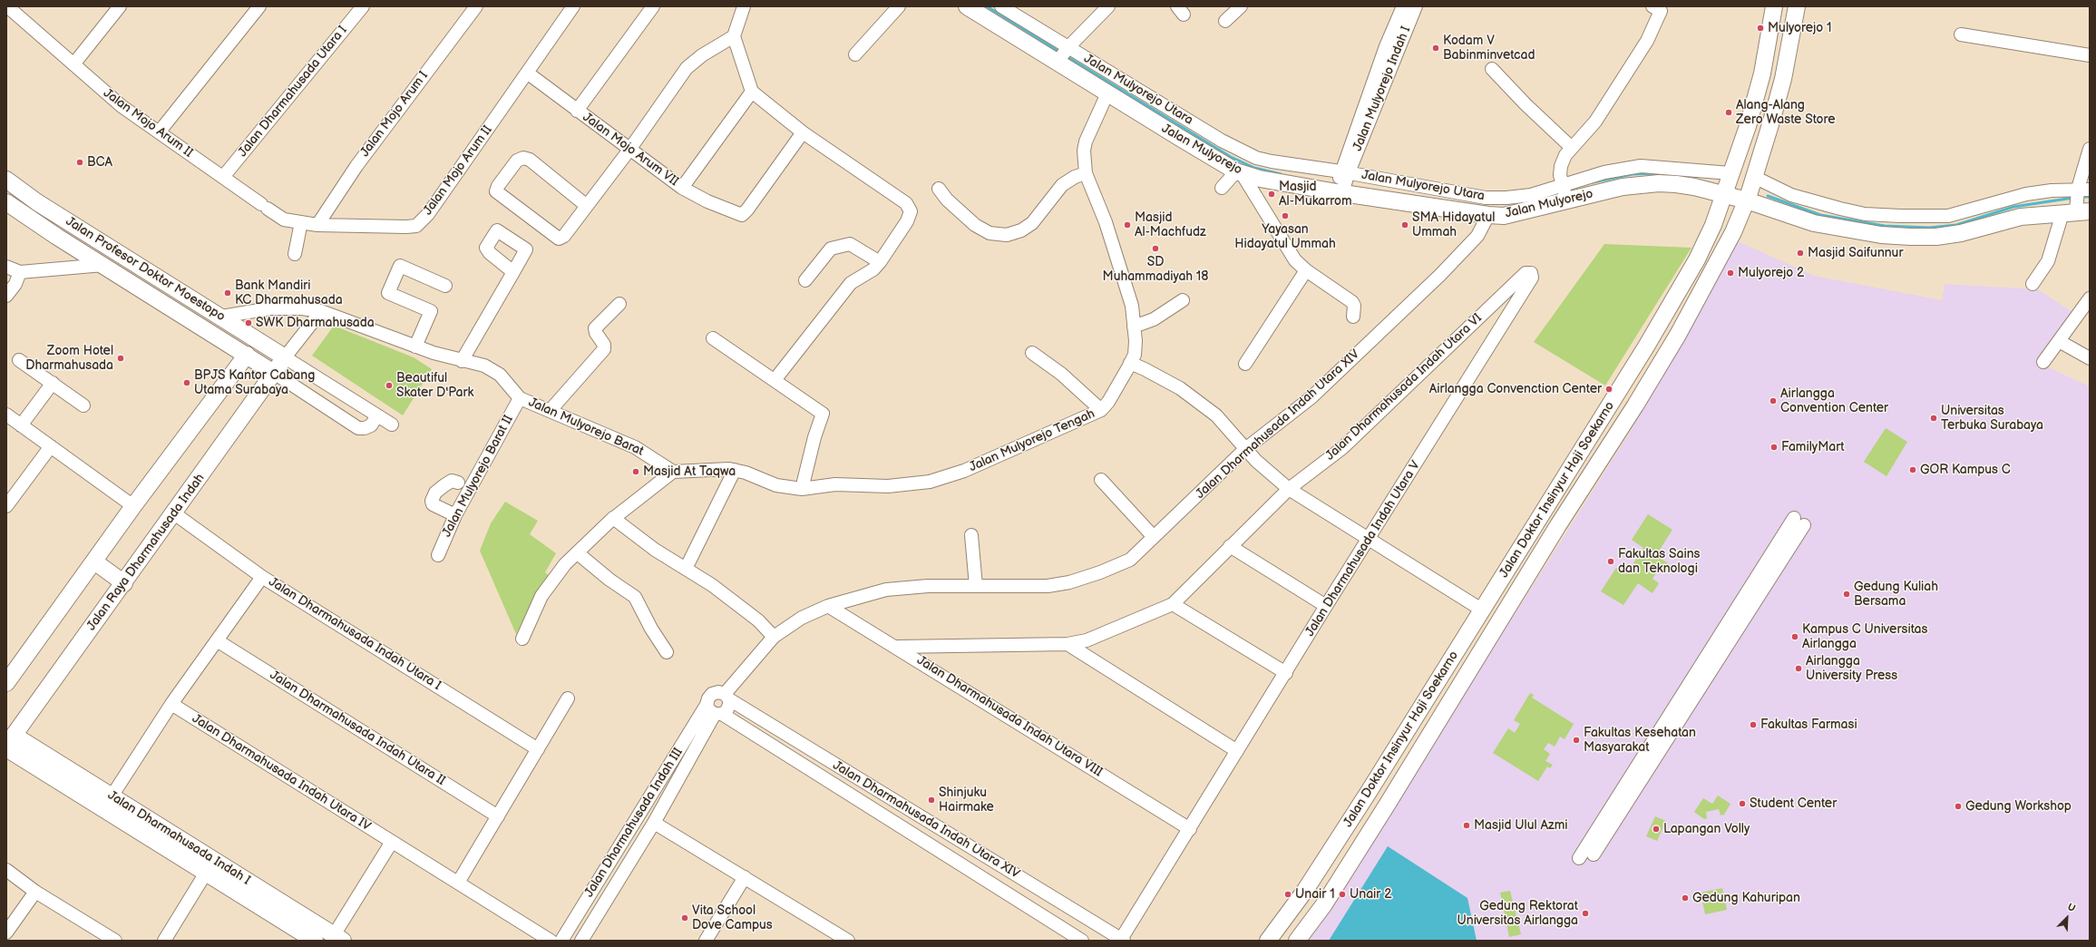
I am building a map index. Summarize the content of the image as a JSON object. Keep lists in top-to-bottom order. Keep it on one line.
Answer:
{"streets":{"main road":["Jalan Mulyorejo","Jalan Profesor Doktor Moestopo","Jalan Doktor Insinyur Haji Soekarno","Jalan Raya Dharmahusada Indah","Jalan Dharmahusada Indah I"],"street":["Jalan Mulyorejo Indah I","Jalan Mulyorejo Utara","Jalan Dharmahusada Utara I","Jalan Mojo Arum I","Jalan Mojo Arum II","Jalan Mojo Arum VII","Jalan Dharmahusada Indah Utara VI","Jalan Dharmahusada Indah Utara XIV","Jalan Mulyorejo Barat","Jalan Mulyorejo Tengah","Jalan Mulyorejo Barat II","Jalan Dharmahusada Indah Utara V","Jalan Dharmahusada Indah Utara I","Jalan Dharmahusada Indah Utara VIII","Jalan Dharmahusada Indah Utara II","Jalan Dharmahusada Indah Utara IV","Jalan Dharmahusada Indah III"]},"crossings":[["Jalan Mulyorejo Indah I","Jalan Mulyorejo Utara"],["Jalan Mulyorejo Indah I","Jalan Mulyorejo"],["Jalan Mulyorejo Utara","Jalan Mulyorejo"],["Jalan Dharmahusada Utara I","Jalan Mojo Arum II"],["Jalan Mojo Arum I","Jalan Mojo Arum II"],["Jalan Mojo Arum II","Jalan Mojo Arum VII"],["Jalan Mulyorejo","Jalan Dharmahusada Indah Utara XIV"],["Jalan Mulyorejo","Jalan Mulyorejo Tengah"],["Jalan Mulyorejo","Jalan Doktor Insinyur Haji Soekarno"],["Jalan Profesor Doktor Moestopo","Jalan Mulyorejo Barat"],["Jalan Profesor Doktor Moestopo","Jalan Raya Dharmahusada Indah"],["Jalan Dharmahusada Indah Utara VI","Jalan Dharmahusada Indah Utara V"],["Jalan Dharmahusada Indah Utara VI","Jalan Dharmahusada Indah Utara VIII"],["Jalan Dharmahusada Indah Utara XIV","Jalan Dharmahusada Indah Utara V"],["Jalan Dharmahusada Indah Utara XIV","Jalan Dharmahusada Indah Utara VIII"],["Jalan Dharmahusada Indah Utara XIV","Jalan Dharmahusada Indah III"],["Jalan Mulyorejo Barat","Jalan Mulyorejo Tengah"],["Jalan Mulyorejo Barat","Jalan Mulyorejo Barat II"],["Jalan Dharmahusada Indah Utara V","Jalan Dharmahusada Indah Utara VIII"],["Jalan Raya Dharmahusada Indah","Jalan Dharmahusada Indah Utara I"],["Jalan Raya Dharmahusada Indah","Jalan Dharmahusada Indah I"]],"places":["Mulyorejo 1","Kodam V Babinminvetcad","Alang-Alang Zero Waste Store","BCA","Masjid Al-Mukarrom","Yayasan Hidayatul Ummah","Masjid Al-Machfudz","SMA Hidayatul Ummah","SD Muhammadiyah 18","Masjid Saifunnur","Mulyorejo 2","Bank Mandiri KC Dharmahusada","SWK Dharmahusada","Zoom Hotel Dharmahusada","BPJS Kantor Cabang Utama Surabaya","Beautiful Skater D'Park","Airlangga Convenction Center","Airlangga Convention Center","Universitas Terbuka Surabaya","FamilyMart","GOR Kampus C","Masjid At Taqwa","Fakultas Sains dan Teknologi","Gedung Kuliah Bersama","Kampus C Universitas Airlangga","Airlangga University Press","Fakultas Farmasi","Fakultas Kesehatan Masyarakat","Shinjuku Hairmake","Student Center","Gedung Workshop","Masjid Ulul Azmi","Lapangan Volly","Unair 1","Unair 2","Gedung Kahuripan","Gedung Rektorat Universitas Airlangga","Vita School Dove Campus"],"north":"top right"}
